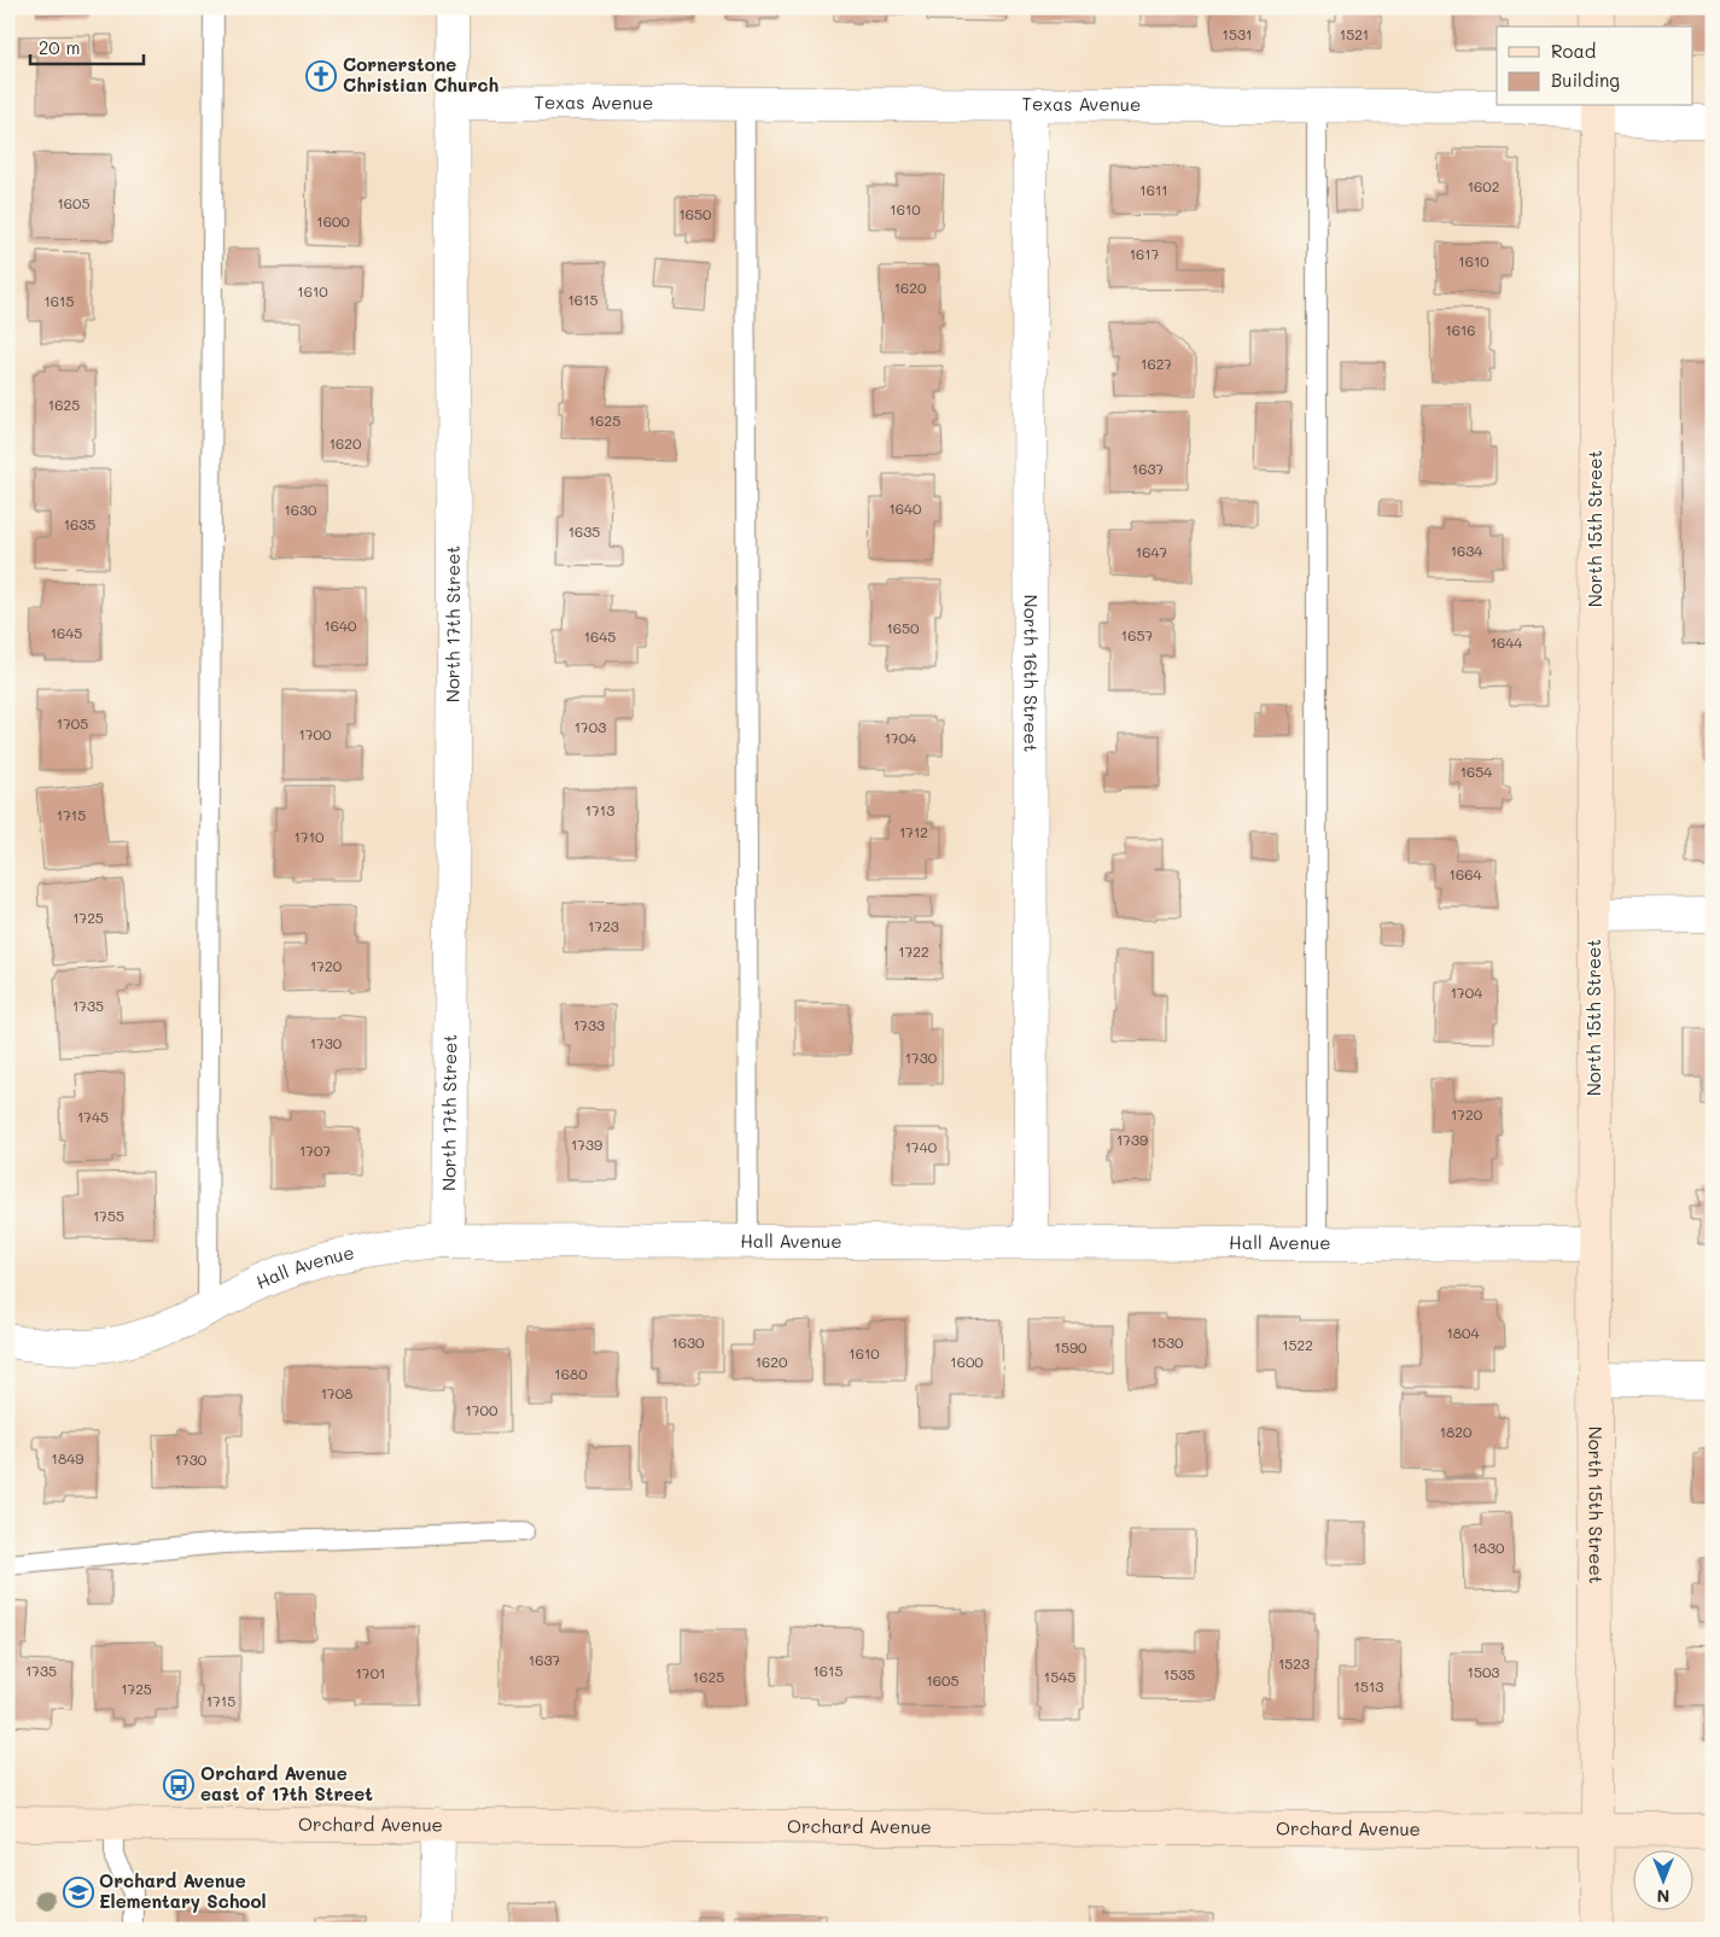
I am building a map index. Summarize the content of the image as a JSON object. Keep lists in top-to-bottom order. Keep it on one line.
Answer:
{"streets":{"street":["Texas Avenue","North 15th Street","North 17th Street","North 16th Street","Hall Avenue","Orchard Avenue"]},"crossings":[["Texas Avenue","North 15th Street"],["Texas Avenue","North 17th Street"],["Texas Avenue","North 16th Street"],["North 15th Street","Hall Avenue"],["North 15th Street","Orchard Avenue"],["North 17th Street","Hall Avenue"],["North 16th Street","Hall Avenue"]],"places":{"church":["Cornerstone Christian Church"],"bus stop":["Orchard Avenue east of 17th Street"],"school or university":["Orchard Avenue Elementary School"]},"house_numbers":["1531","1521","1602","1611","1605","1610","1650","1600","1617","1610","1620","1610","1615","1615","1616","1627","1625","1625","1620","1637","1640","1630","1635","1635","1634","1647","1640","1650","1645","1657","1645","1644","1705","1703","1700","1704","1654","1713","1715","1712","1710","1664","1725","1723","1722","1720","1704","1735","1733","1730","1730","1720","1745","1739","1739","1740","1707","1755","1804","1630","1530","1522","1590","1610","1620","1600","1680","1708","1700","1820","1849","1730","1830","1637","1523","1735","1615","1503","1701","1535","1625","1545","1605","1513","1725","1715"],"legend":["Road","Building"],"scale_bar":"20 m","north":"bottom"}
